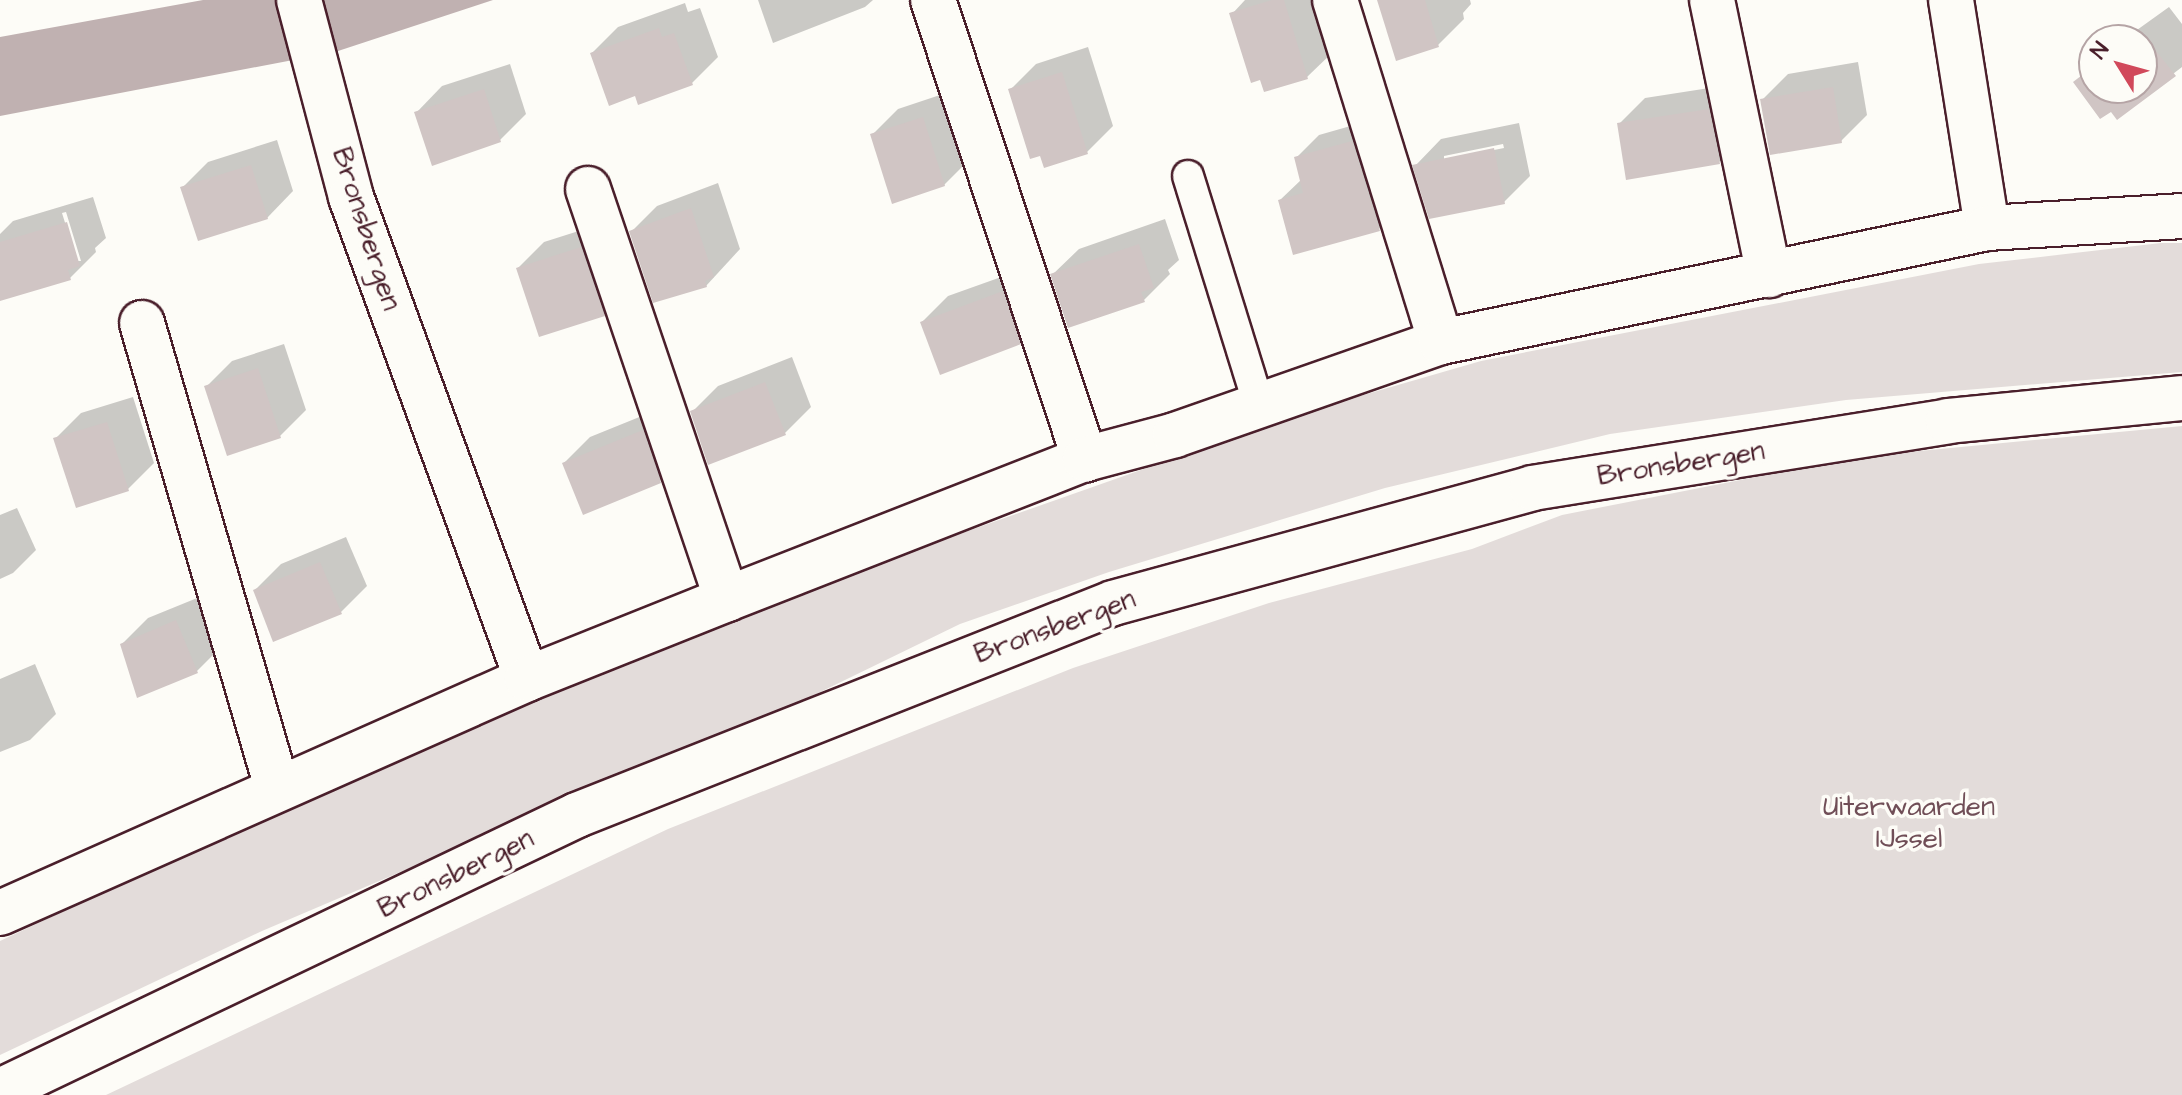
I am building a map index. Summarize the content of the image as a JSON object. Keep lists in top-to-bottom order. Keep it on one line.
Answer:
{"streets":{"street":["Bronsbergen"]},"parks":["Uiterwaarden IJssel"],"north":"top left"}
